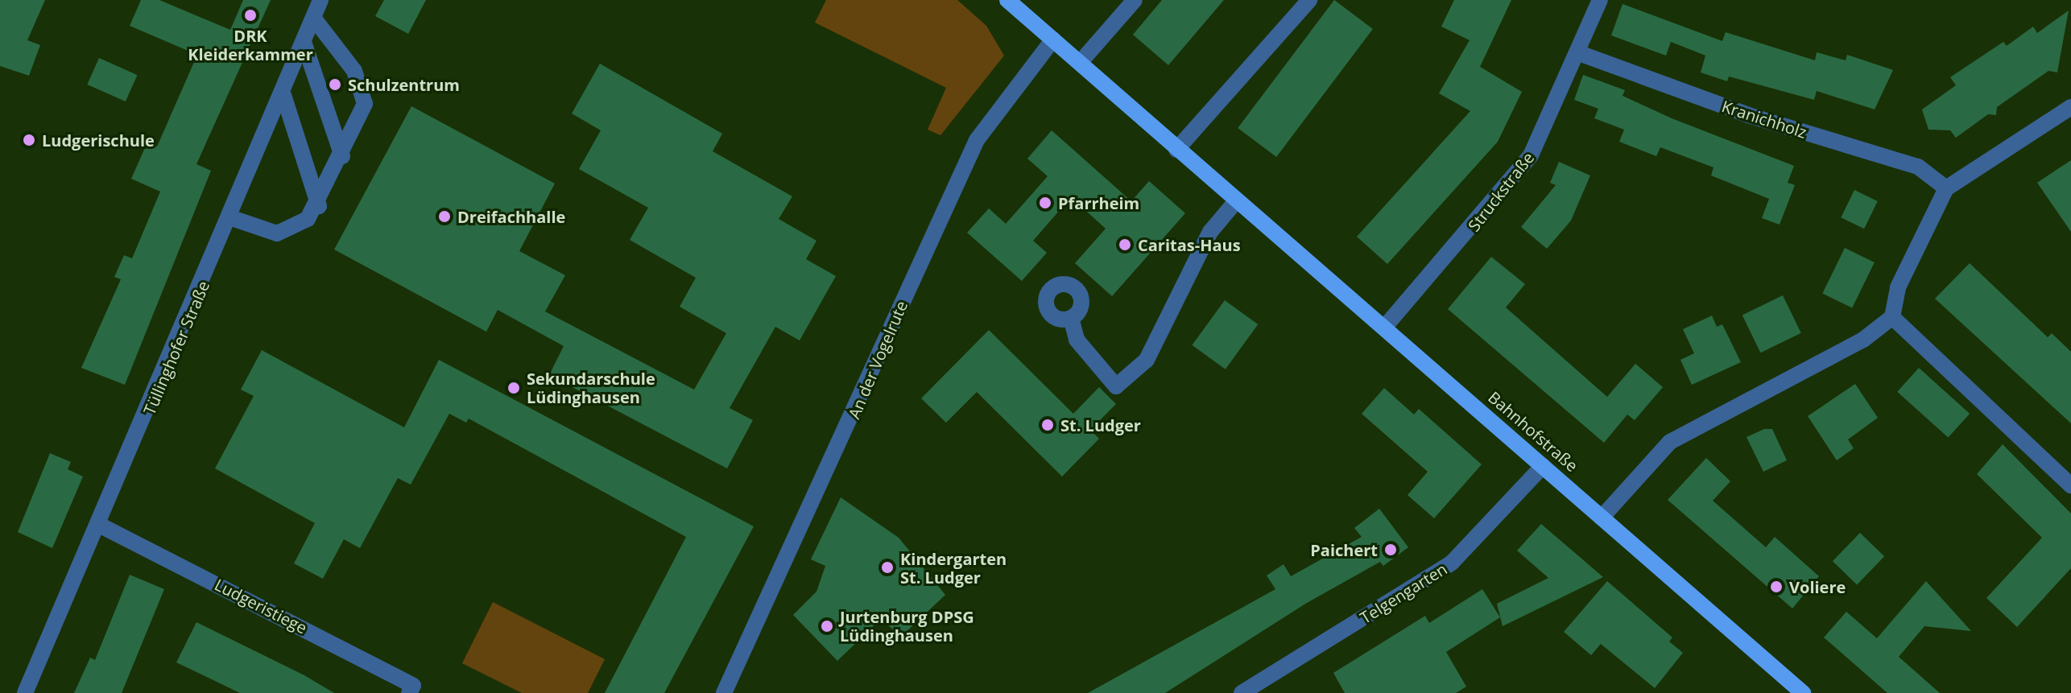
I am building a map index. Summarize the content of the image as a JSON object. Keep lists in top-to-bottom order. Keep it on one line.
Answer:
{"streets":{"main road":["Bahnhofstraße"],"street":["Kranichholz","Struckstraße","Tüllinghofer Straße","An der Vogelrute","Telgengarten","Ludgeristiege"]},"crossings":[["Kranichholz","Struckstraße"],["Struckstraße","Bahnhofstraße"],["Tüllinghofer Straße","Ludgeristiege"],["An der Vogelrute","Bahnhofstraße"],["Bahnhofstraße","Telgengarten"]],"places":["DRK Kleiderkammer","Schulzentrum","Ludgerischule","Pfarrheim","Dreifachhalle","Caritas-Haus","Sekundarschule Lüdinghausen","St. Ludger","Paichert","Kindergarten St. Ludger","Voliere","Jurtenburg DPSG Lüdinghausen"]}
